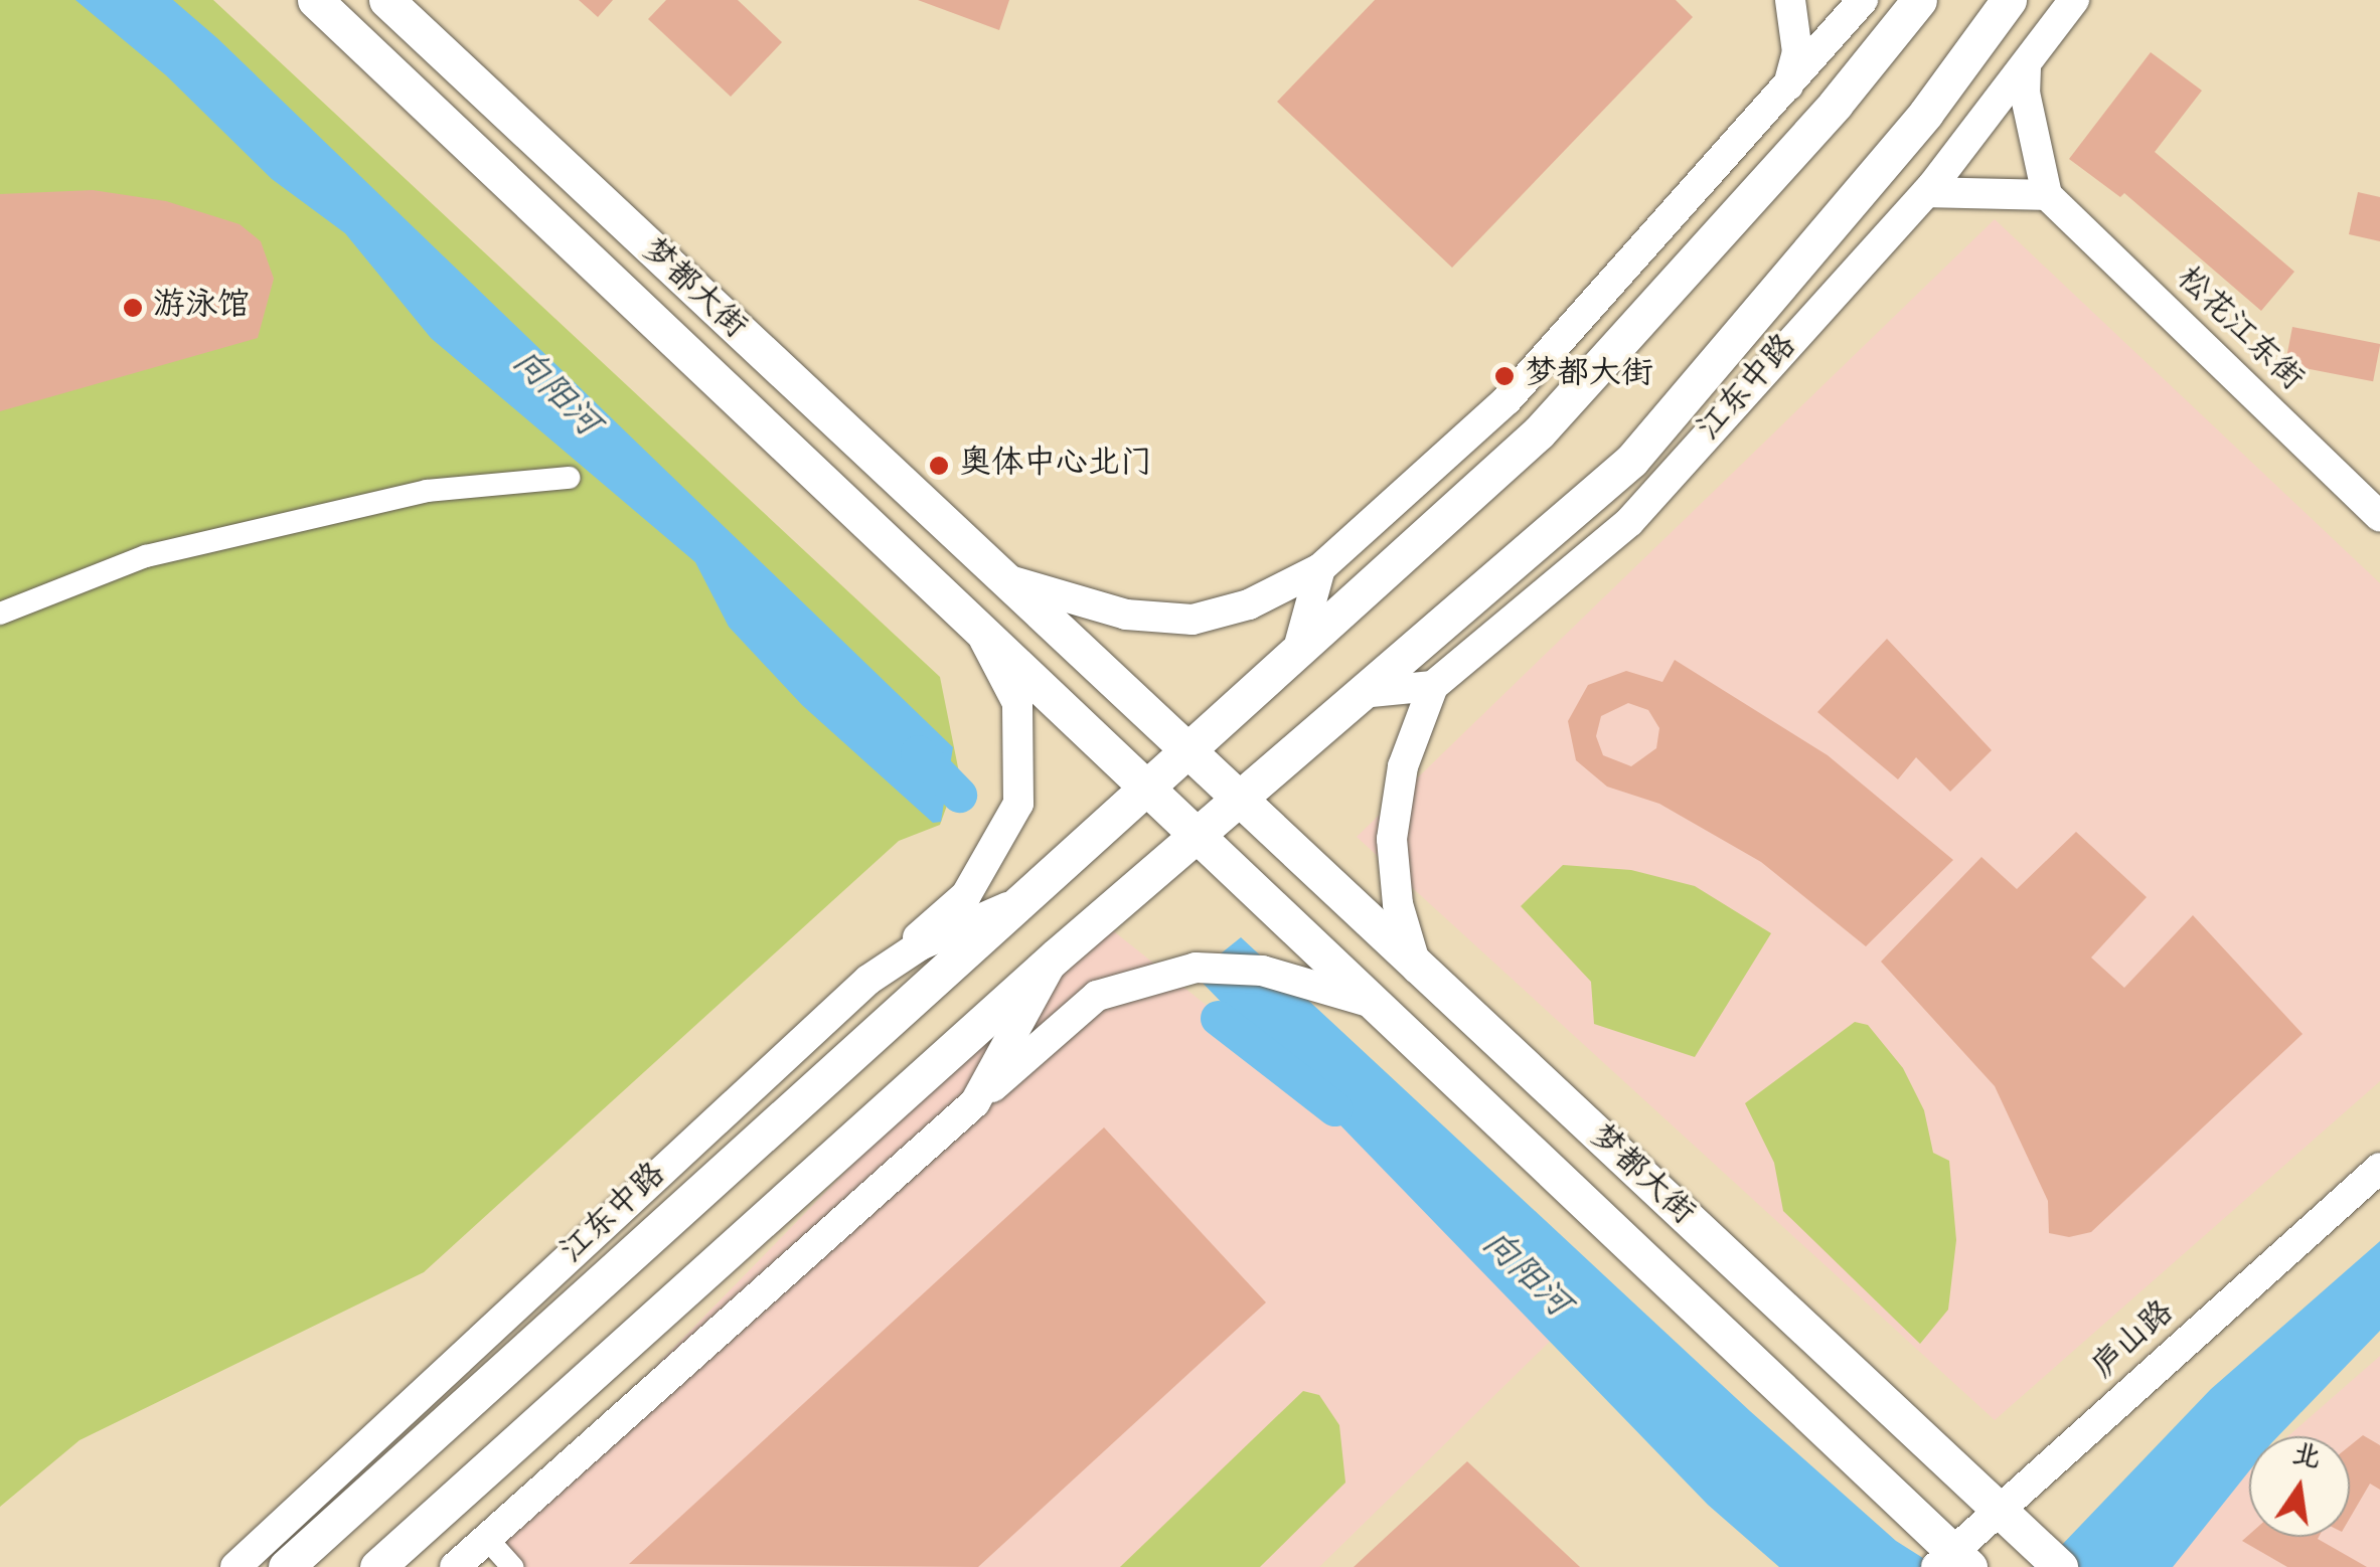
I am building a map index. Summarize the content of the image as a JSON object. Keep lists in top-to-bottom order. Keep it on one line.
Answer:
{"streets":{"main road":["梦都大街","江东中路"],"street":["松花江东街","庐山路"]},"crossings":[["梦都大街","江东中路"],["梦都大街","庐山路"]],"water":["向阳河"],"places":["游泳馆","梦都大街","奥体中心北门"],"north":"top"}
